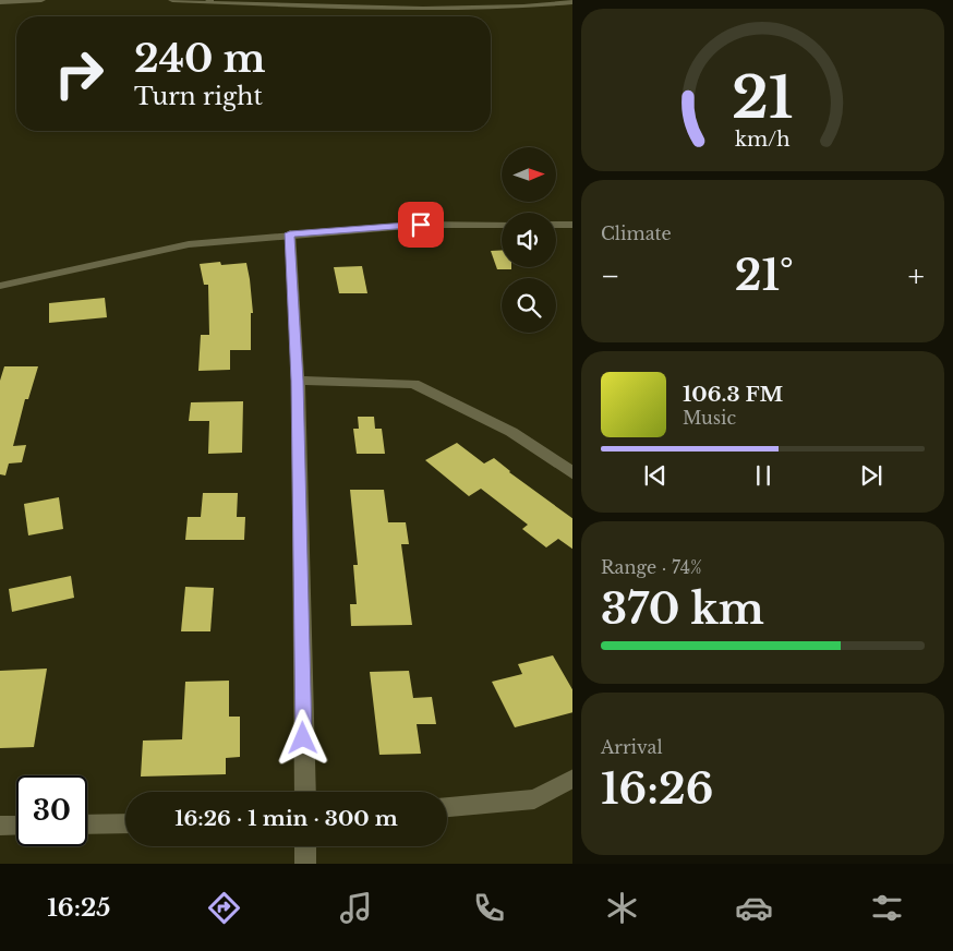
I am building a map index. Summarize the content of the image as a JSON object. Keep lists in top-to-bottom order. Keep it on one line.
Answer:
{"north":"right","page":{"turn":["240 m","Turn right"],"tile":["Climate",["Range · 74%","370 km"],["Arrival","16:26"]],"heat":["−","21°","+"],"song":["106.3 FM","Music"],"limit":"30","trip":"16:26 · 1 min · 300 m","tabs":"16:25","gauge":["21","km/h"]}}
